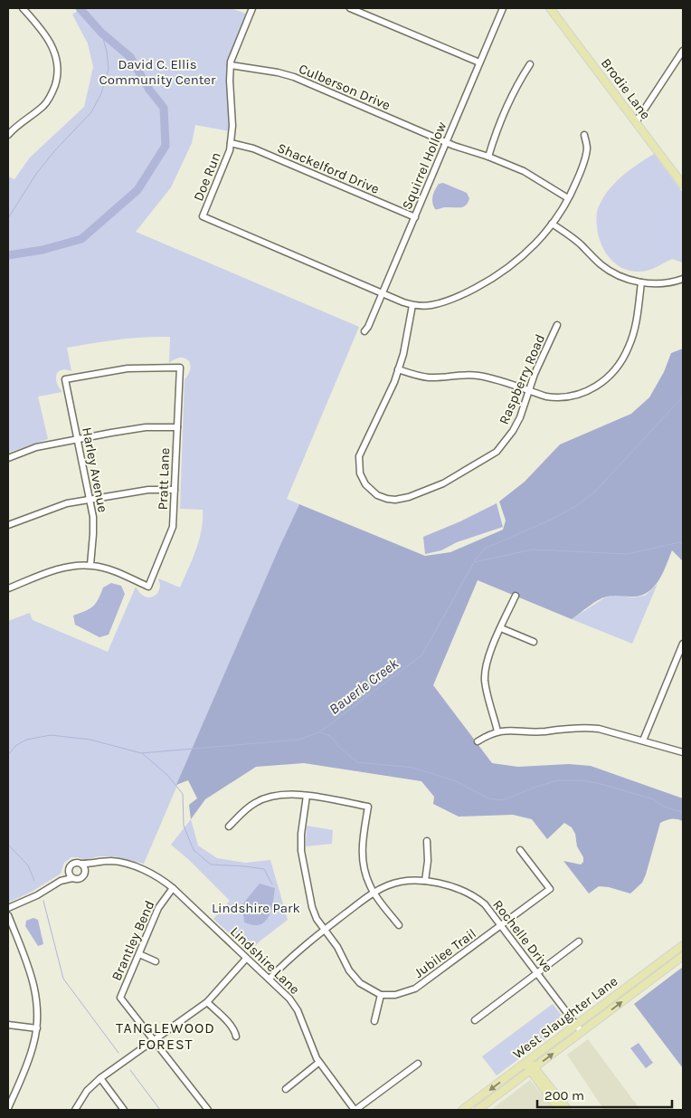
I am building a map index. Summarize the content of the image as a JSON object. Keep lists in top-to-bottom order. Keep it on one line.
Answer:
{"streets":{"main road":["Brodie Lane","West Slaughter Lane"],"street":["Culberson Drive","Squirrel Hollow","Shackelford Drive","Doe Run","Raspberry Road","Harley Avenue","Pratt Lane","Rochelle Drive","Brantley Bend","Jubilee Trail","Lindshire Lane"]},"crossings":[["Culberson Drive","Squirrel Hollow"],["Culberson Drive","Doe Run"],["Squirrel Hollow","Shackelford Drive"],["Squirrel Hollow","Doe Run"],["Shackelford Drive","Doe Run"],["Harley Avenue","Pratt Lane"],["Rochelle Drive","Jubilee Trail"],["Rochelle Drive","Lindshire Lane"],["Rochelle Drive","West Slaughter Lane"],["Brantley Bend","Lindshire Lane"]],"districts":["TANGLEWOOD FOREST"],"water":["Bauerle Creek"],"parks":["David C. Ellis Community Center","Lindshire Park"],"scale_bar":"200 m"}
